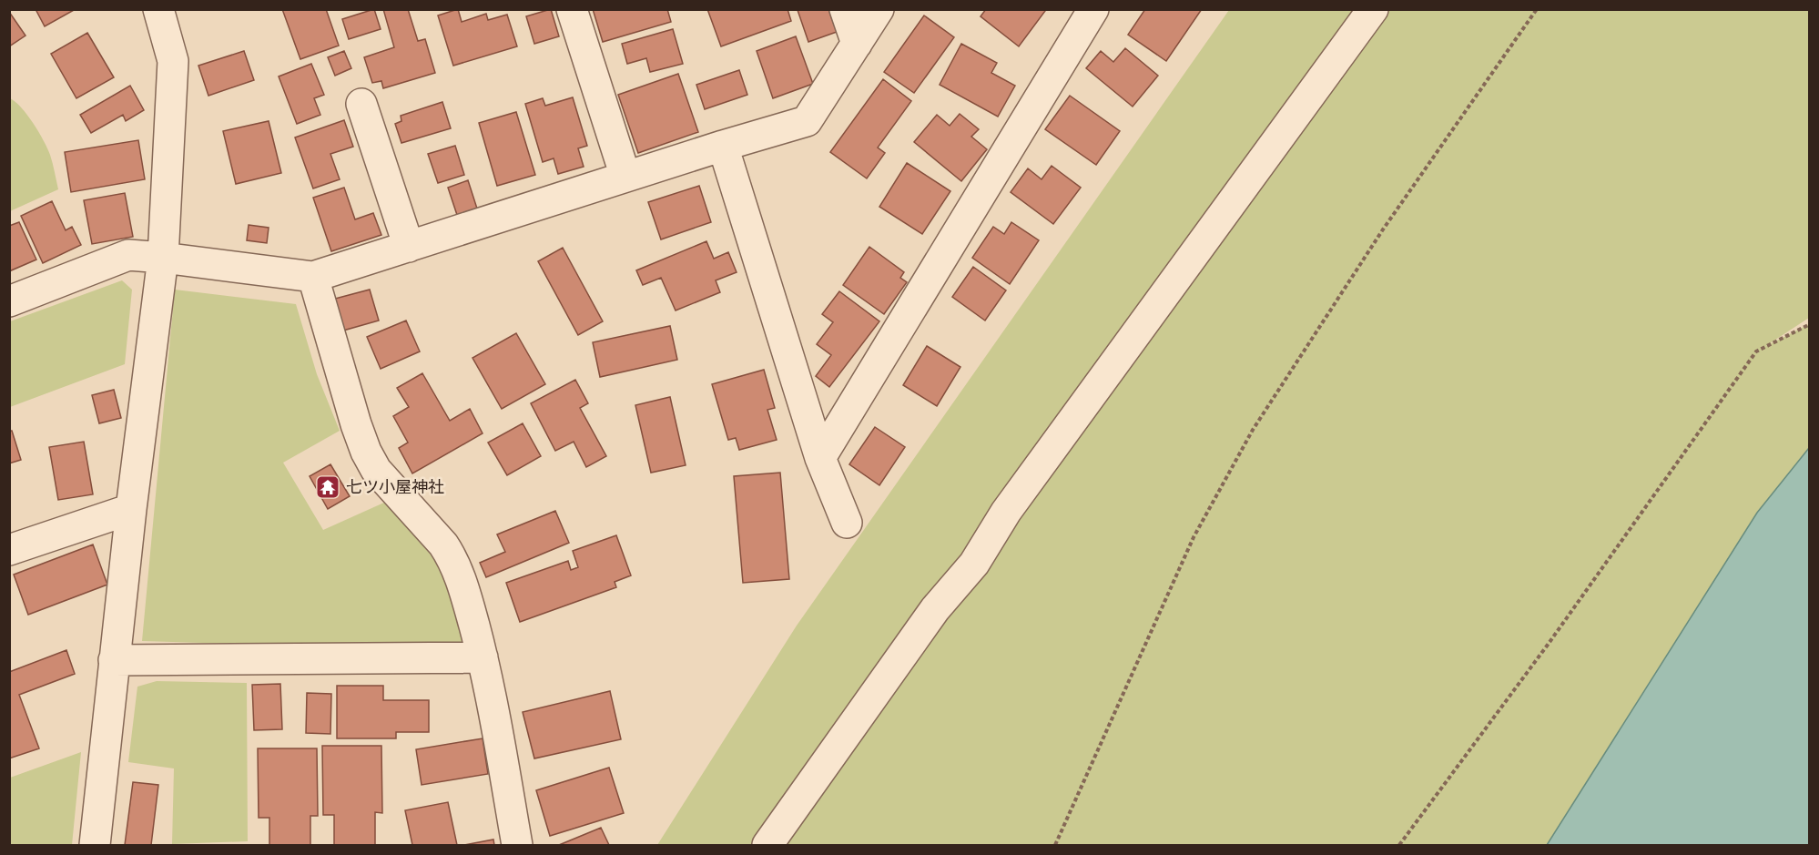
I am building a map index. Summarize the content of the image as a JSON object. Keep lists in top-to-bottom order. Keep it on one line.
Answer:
{"places":{"temple":["七ツ小屋神社"]}}
